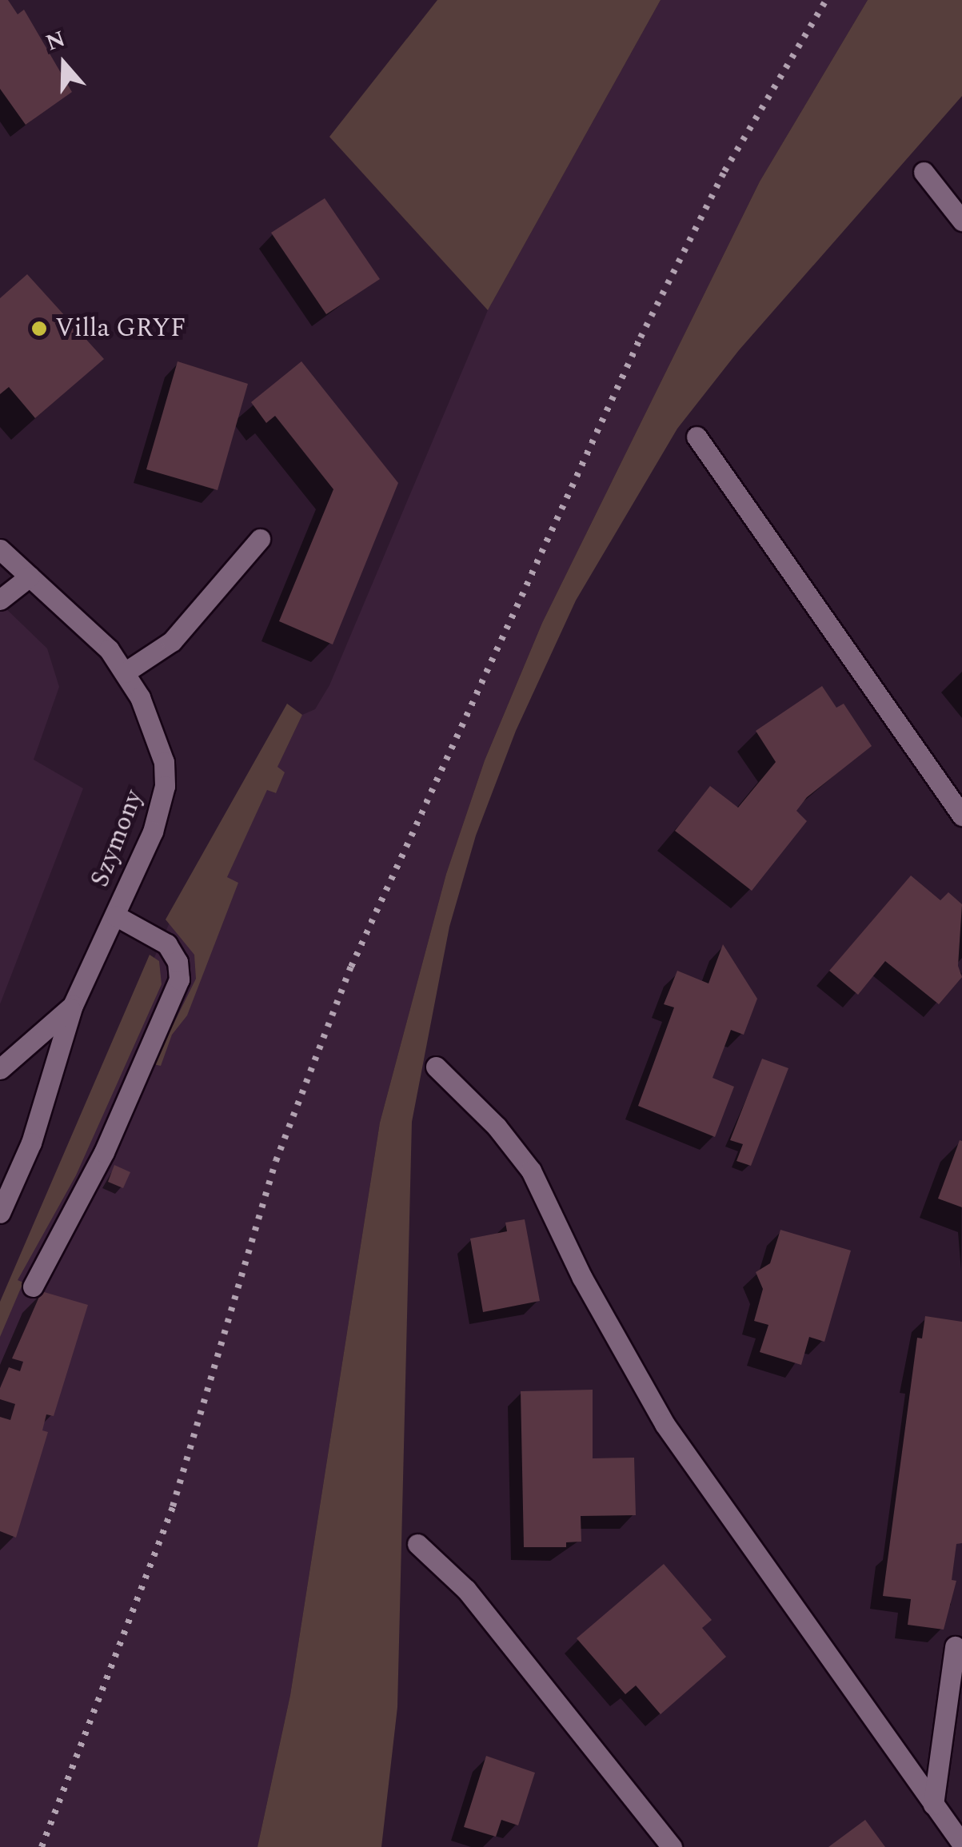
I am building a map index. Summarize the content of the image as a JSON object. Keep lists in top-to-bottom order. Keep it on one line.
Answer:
{"streets":{"street":["Szymony"]},"places":["Villa GRYF"],"north":"top"}
